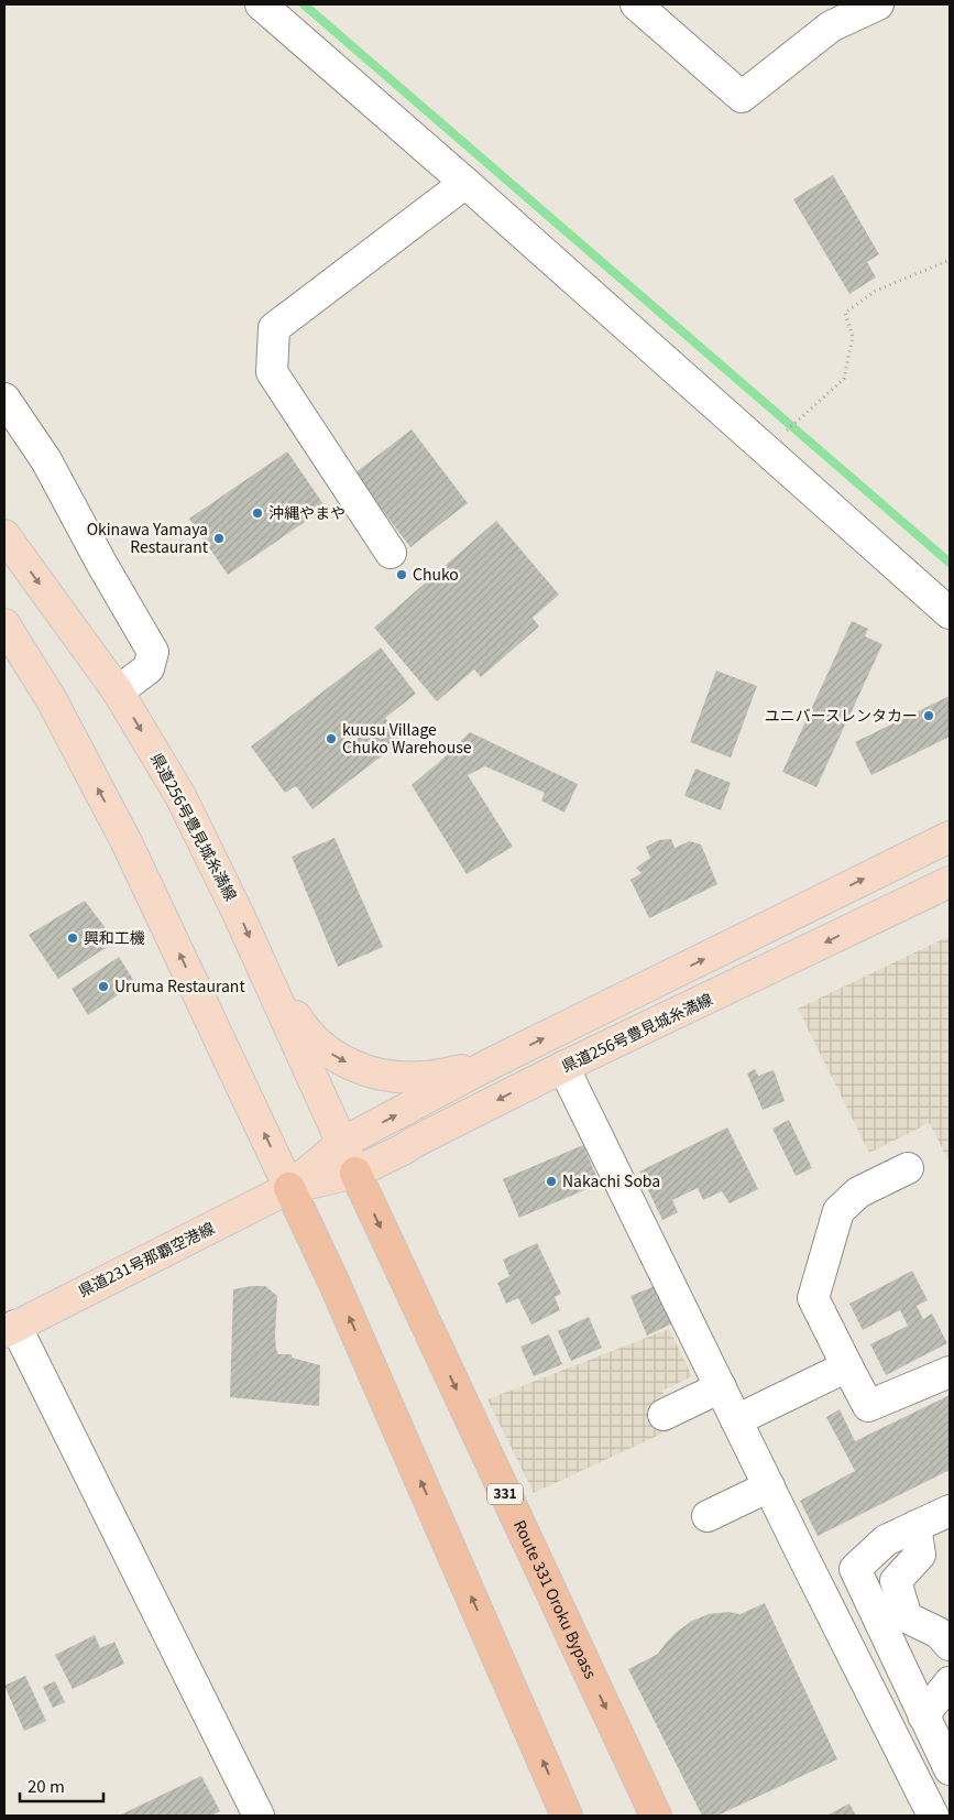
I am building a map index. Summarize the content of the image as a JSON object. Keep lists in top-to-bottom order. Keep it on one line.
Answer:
{"streets":{"highway":["331","Route 331 Oroku Bypass"],"main road":["県道256号豊見城糸満線","県道231号那覇空港線"]},"crossings":[["県道256号豊見城糸満線","Route 331 Oroku Bypass"]],"places":["沖縄やまや","Okinawa Yamaya Restaurant","Chuko","ユニバースレンタカー","kuusu Village Chuko Warehouse","興和工機","Uruma Restaurant","Nakachi Soba"],"scale_bar":"20 m"}
